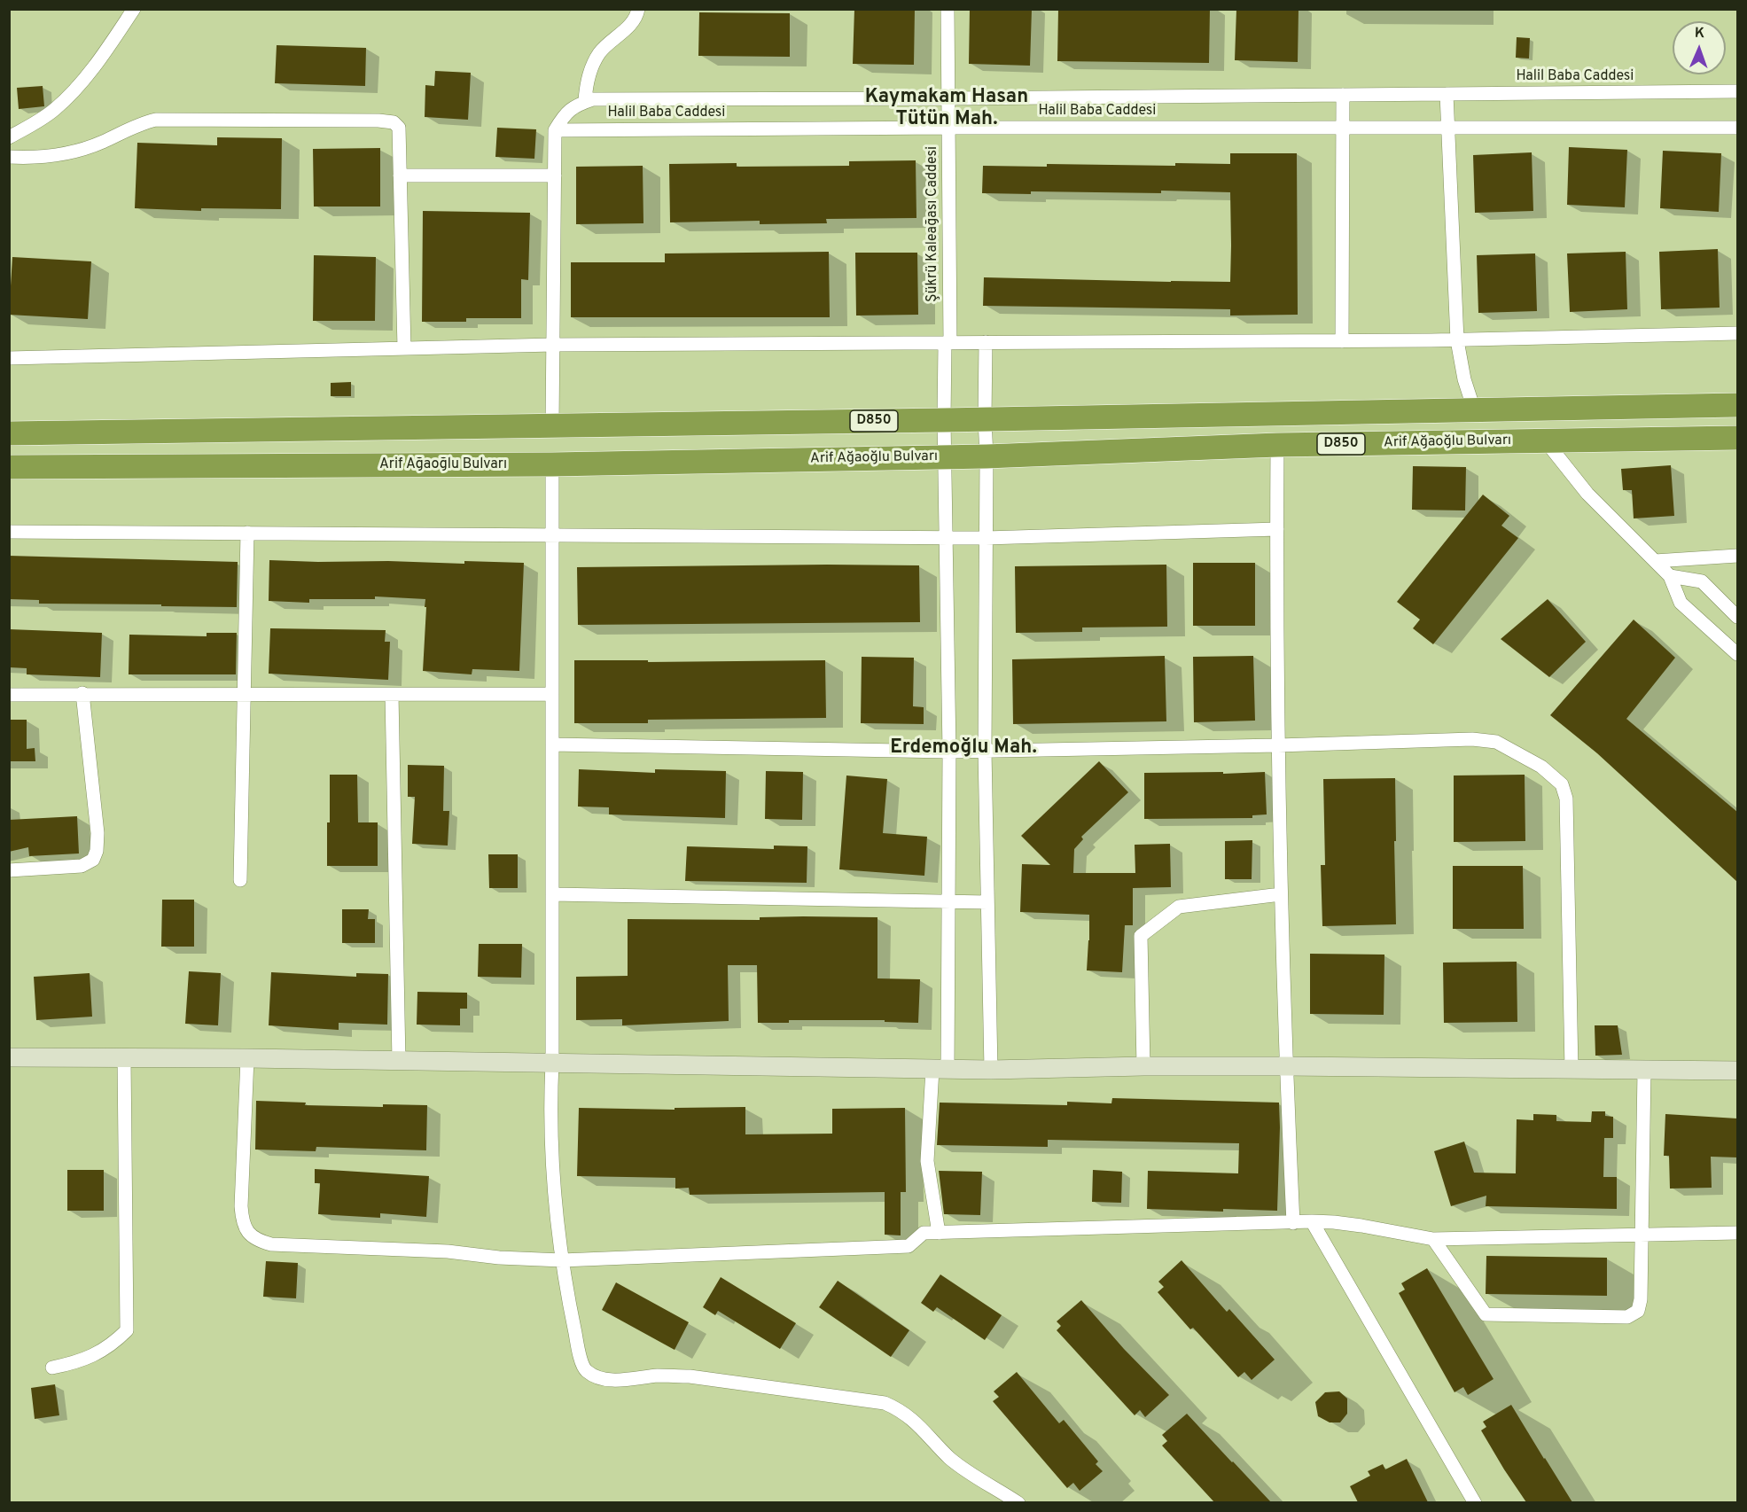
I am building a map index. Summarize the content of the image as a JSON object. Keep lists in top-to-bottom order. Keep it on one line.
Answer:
{"streets":{"highway":["D850","Arif Ağaoğlu Bulvarı"],"street":["Halil Baba Caddesi","Şükrü Kaleağası Caddesi"]},"crossings":[["Halil Baba Caddesi","Şükrü Kaleağası Caddesi"],["Şükrü Kaleağası Caddesi","D850"],["Şükrü Kaleağası Caddesi","Arif Ağaoğlu Bulvarı"]],"districts":["Kaymakam Hasan Tütün Mah.","Erdemoğlu Mah."],"north":"top"}
